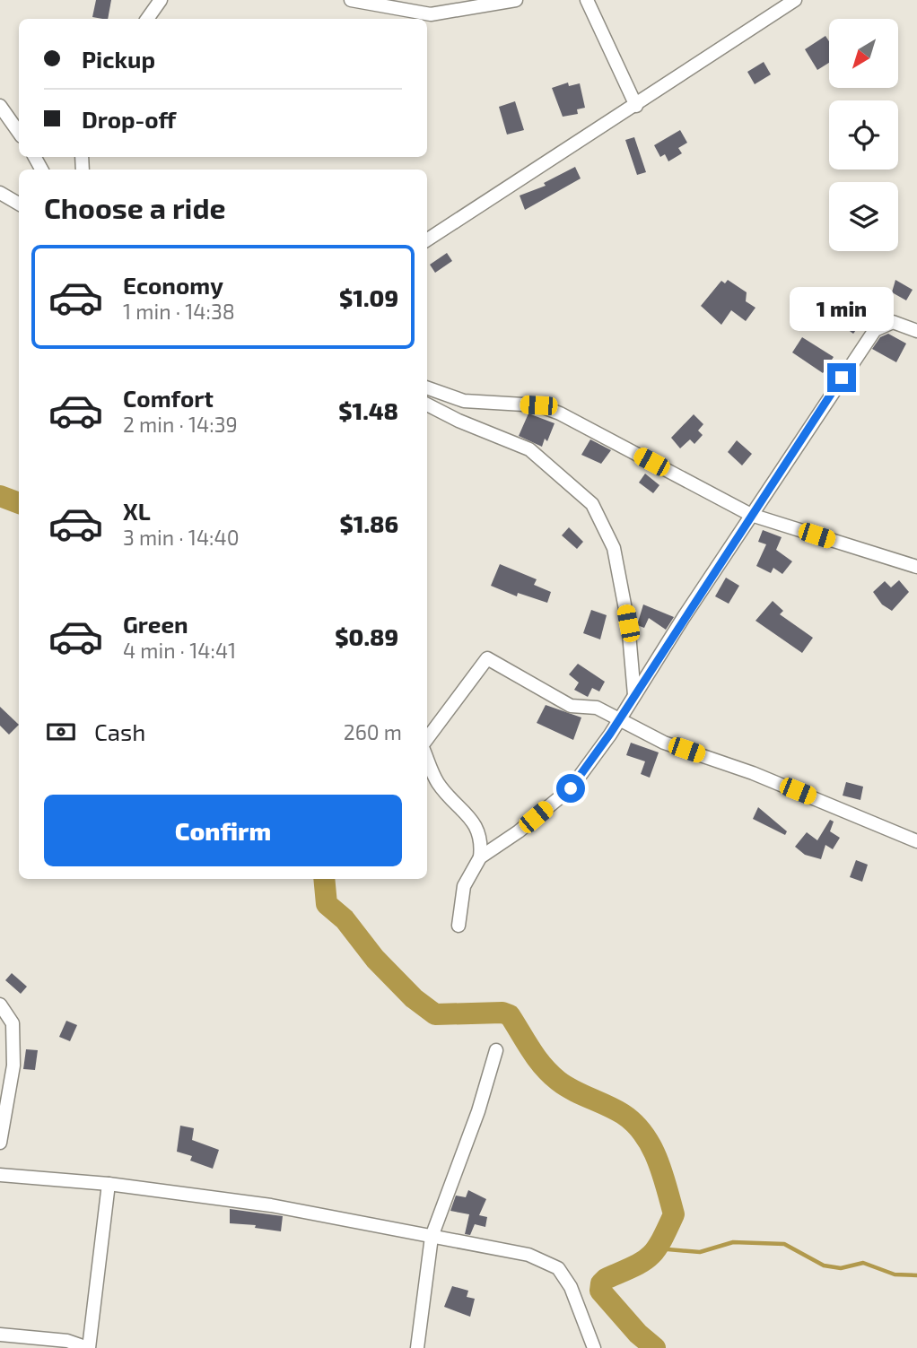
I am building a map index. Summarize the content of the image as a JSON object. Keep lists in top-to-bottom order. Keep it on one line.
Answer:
{"north":"bottom left","page":{"banner":["Pickup","Drop-off"],"heading":"Choose a ride","list":[{"name":"Economy","note":"1 min · 14:38","value":"$1.09"},{"name":"Comfort","note":"2 min · 14:39","value":"$1.48"},{"name":"XL","note":"3 min · 14:40","value":"$1.86"},{"name":"Green","note":"4 min · 14:41","value":"$0.89"}],"bubble":"1 min","pay":["Cash","260 m"],"buttons":"Confirm"}}
